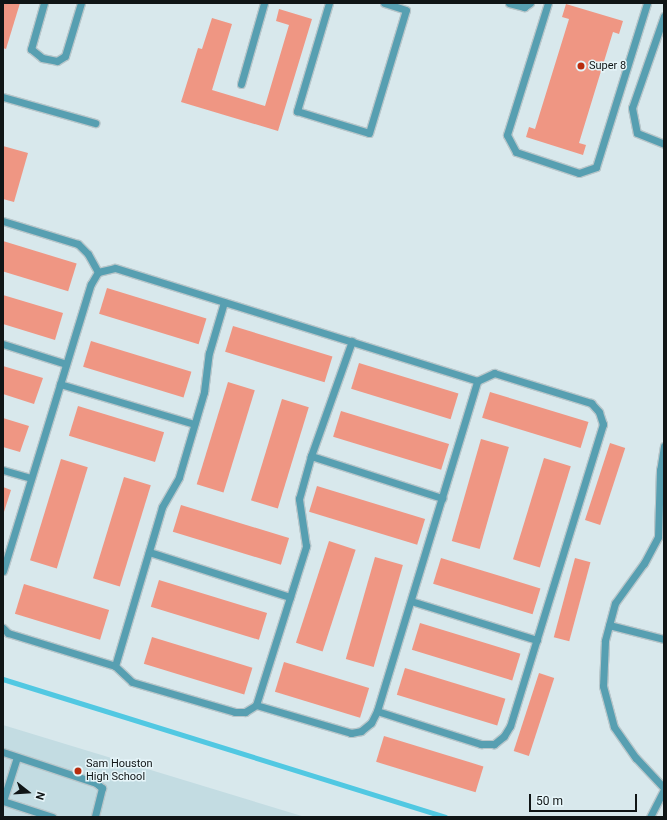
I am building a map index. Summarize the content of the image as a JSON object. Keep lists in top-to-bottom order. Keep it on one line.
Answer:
{"places":["Super 8","Sam Houston High School"],"scale_bar":"50 m","north":"right"}
